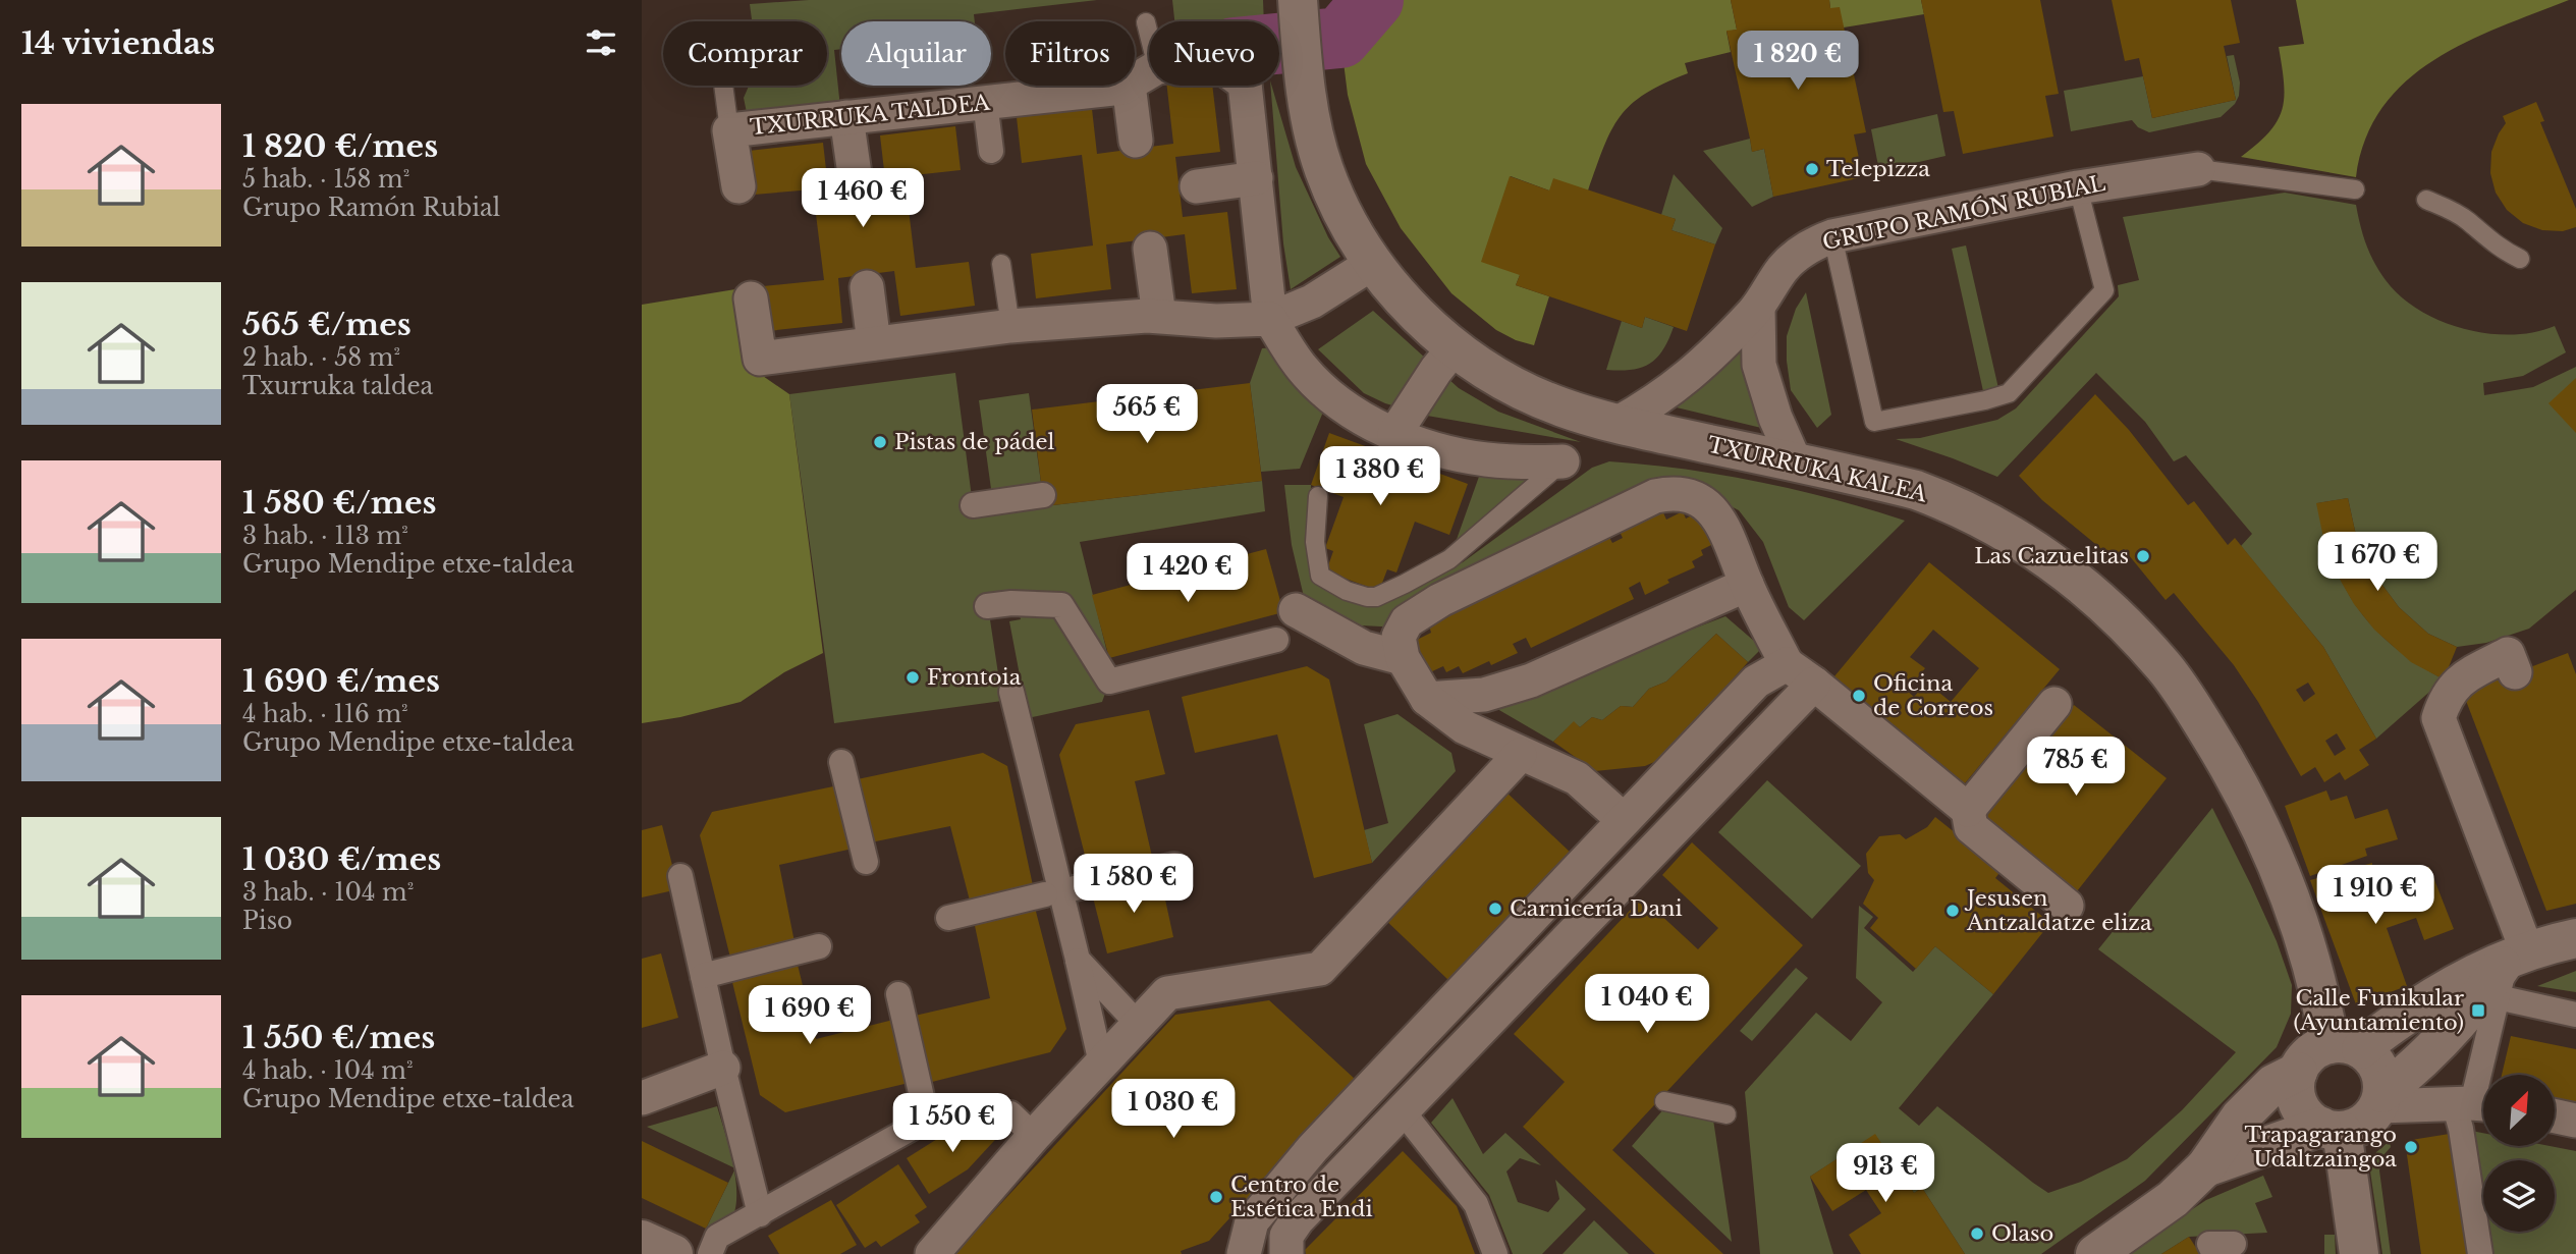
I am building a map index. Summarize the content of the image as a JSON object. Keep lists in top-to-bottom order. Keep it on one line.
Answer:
{"streets":{"street":["TXURRUKA TALDEA","GRUPO RAMÓN RUBIAL","TXURRUKA KALEA"]},"crossings":[["GRUPO RAMÓN RUBIAL","TXURRUKA KALEA"]],"places":{"other":["Telepizza","Pistas de pádel","Las Cazuelitas","Frontoia","Oficina de Correos","Carnicería Dani","Jesusen Antzaldatze eliza","Trapagarango Udaltzaingoa","Centro de Estética Endi","Olaso"],"transit":["Calle Funikular (Ayuntamiento)"]},"north":"top right","page":{"heading":"14 viviendas","chip":["Comprar","Alquilar","Filtros","Nuevo"],"price":["1 820 €","1 460 €","565 €","1 380 €","1 670 €","1 420 €","785 €","1 580 €","1 910 €","1 040 €","1 690 €","1 030 €","1 550 €","913 €"],"list":[{"name":"1 820 €/mes","note":"5 hab. · 158 m² · Grupo Ramón Rubial"},{"name":"565 €/mes","note":"2 hab. · 58 m² · Txurruka taldea"},{"name":"1 580 €/mes","note":"3 hab. · 113 m² · Grupo Mendipe etxe-taldea"},{"name":"1 690 €/mes","note":"4 hab. · 116 m² · Grupo Mendipe etxe-taldea"},{"name":"1 030 €/mes","note":"3 hab. · 104 m² · Piso"},{"name":"1 550 €/mes","note":"4 hab. · 104 m² · Grupo Mendipe etxe-taldea"}]}}
